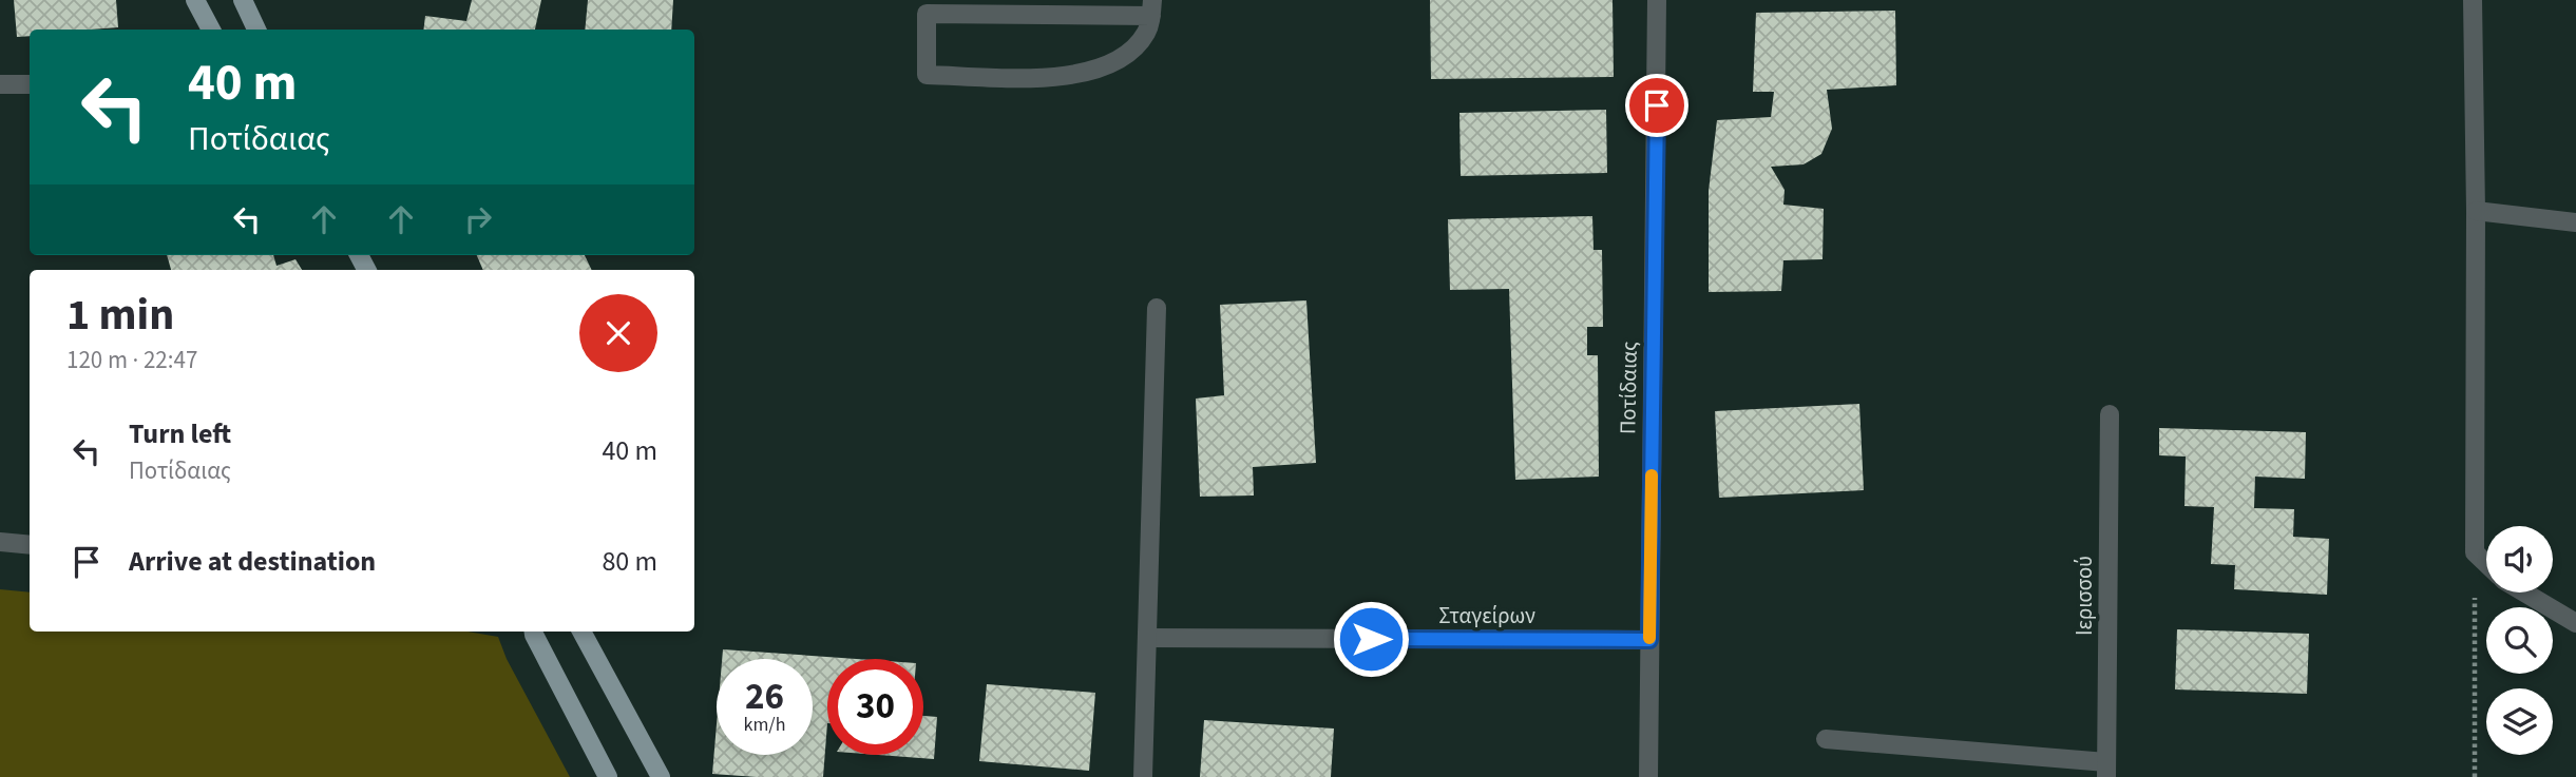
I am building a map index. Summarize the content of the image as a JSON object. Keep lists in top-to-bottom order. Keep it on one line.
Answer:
{"streets":{"street":["Ποτίδαιας","Ιερισσού","Σταγείρων"]},"crossings":[["Ποτίδαιας","Σταγείρων"]],"page":{"turn":["40 m","Ποτίδαιας"],"heading":["1 min","120 m · 22:47"],"list":[{"name":"Turn left","note":"Ποτίδαιας","value":"40 m"},{"name":"Arrive at destination","value":"80 m"}],"speed":"26 km/h","limit":"30"}}
